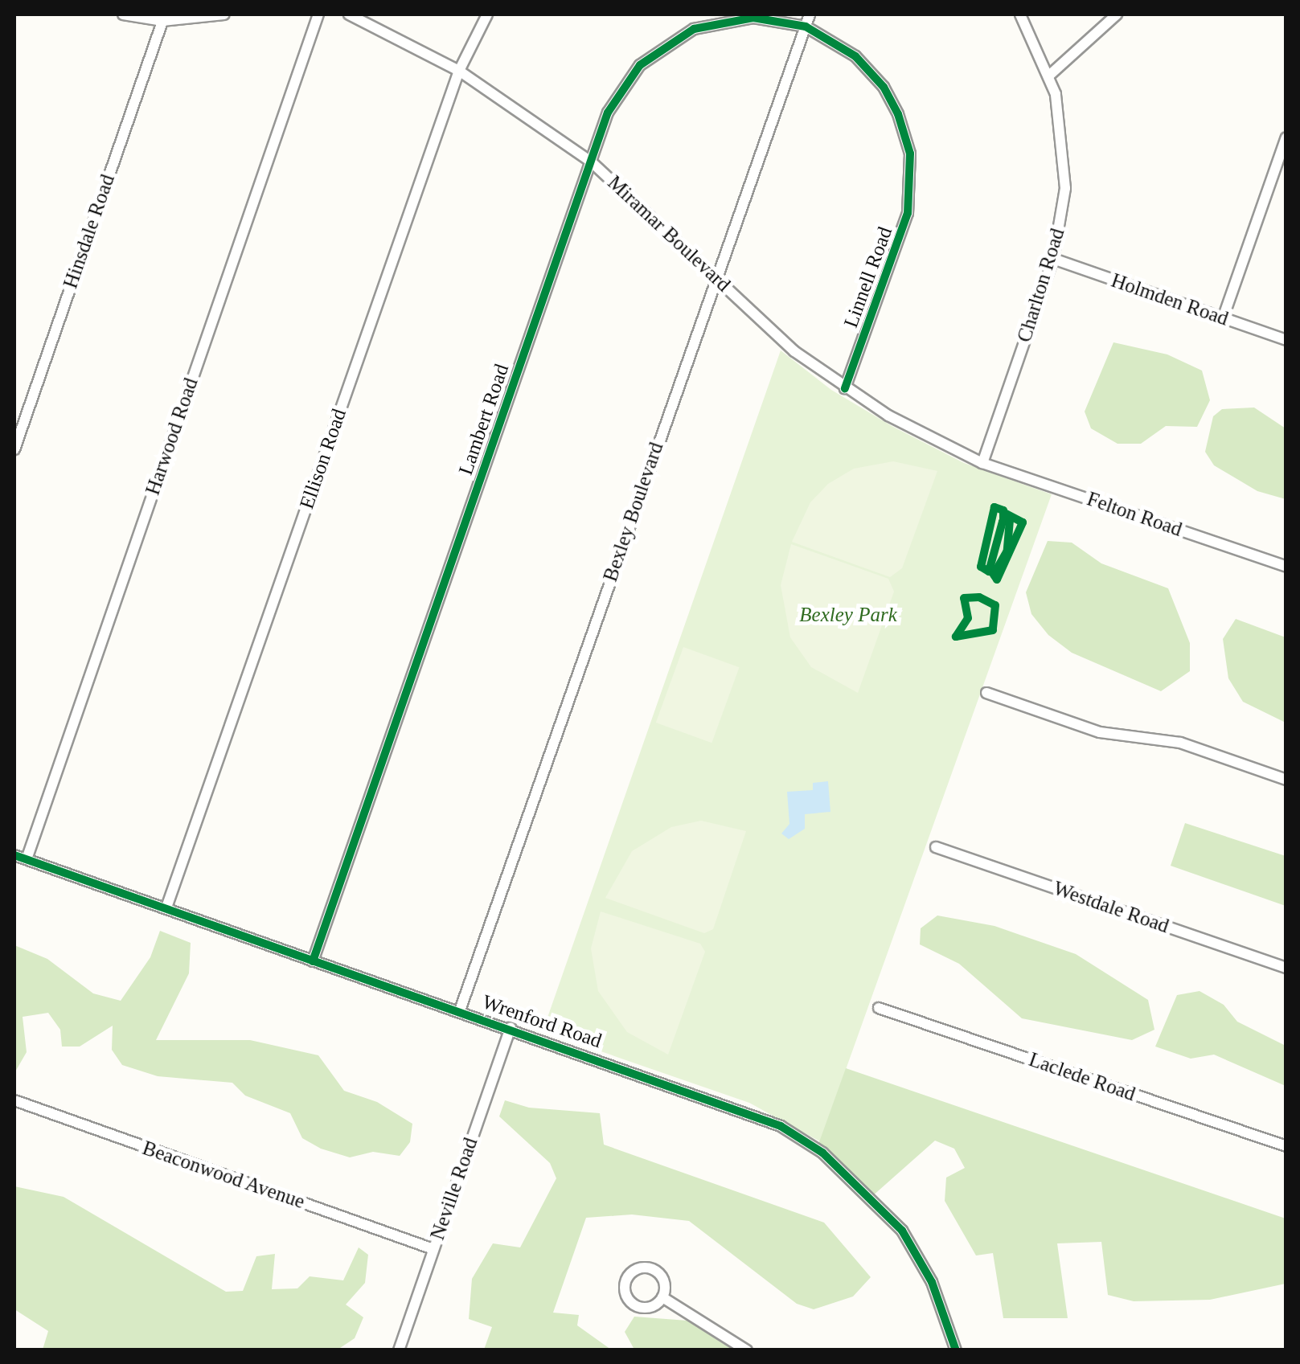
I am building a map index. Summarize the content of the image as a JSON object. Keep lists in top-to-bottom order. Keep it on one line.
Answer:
{"streets":{"street":["Hinsdale Road","Miramar Boulevard","Linnell Road","Charlton Road","Holmden Road","Lambert Road","Harwood Road","Ellison Road","Bexley Boulevard","Felton Road","Westdale Road","Wrenford Road","Laclede Road","Beaconwood Avenue","Neville Road"]},"crossings":[["Miramar Boulevard","Linnell Road"],["Miramar Boulevard","Charlton Road"],["Miramar Boulevard","Lambert Road"],["Miramar Boulevard","Ellison Road"],["Miramar Boulevard","Bexley Boulevard"],["Miramar Boulevard","Felton Road"],["Linnell Road","Lambert Road"],["Linnell Road","Bexley Boulevard"],["Charlton Road","Holmden Road"],["Charlton Road","Felton Road"],["Lambert Road","Bexley Boulevard"],["Lambert Road","Wrenford Road"],["Harwood Road","Wrenford Road"],["Ellison Road","Wrenford Road"],["Bexley Boulevard","Wrenford Road"],["Wrenford Road","Neville Road"],["Beaconwood Avenue","Neville Road"]],"parks":["Bexley Park"]}
